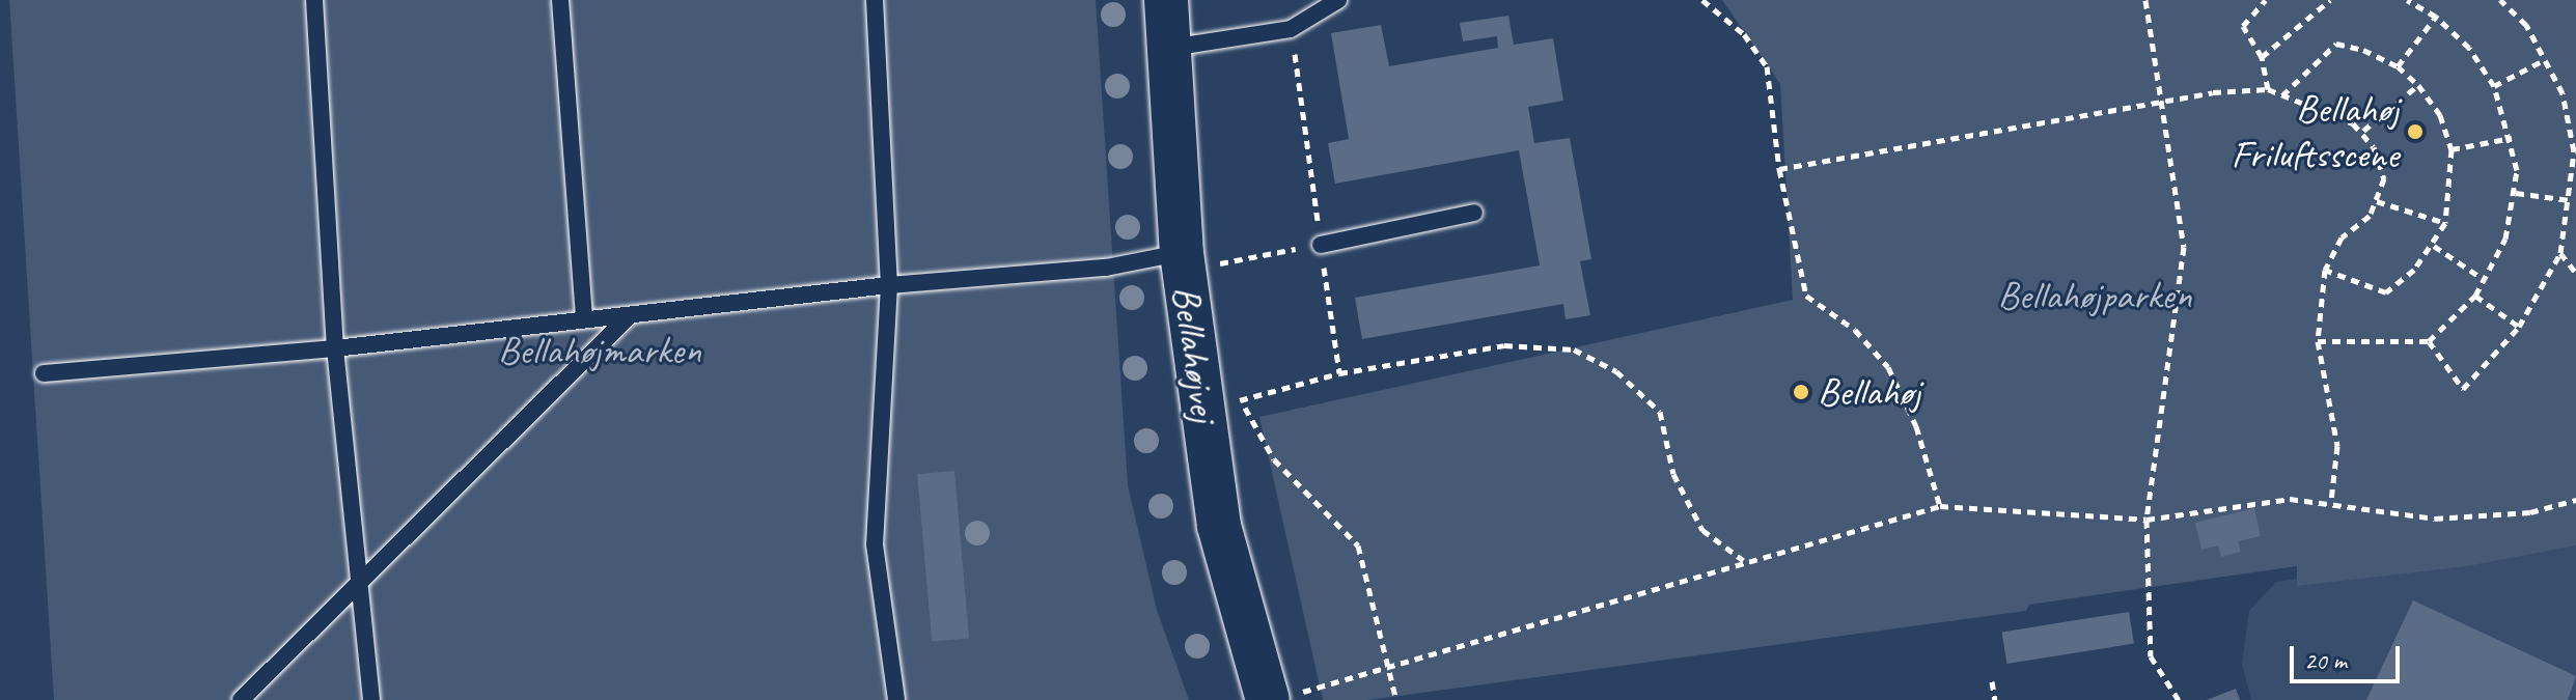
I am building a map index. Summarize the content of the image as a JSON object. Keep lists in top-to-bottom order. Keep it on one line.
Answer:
{"streets":{"street":["Bellahøjvej"]},"parks":["Bellahøjparken","Bellahøjmarken"],"places":["Bellahøj Friluftsscene","Bellahøj"],"scale_bar":"20 m"}
